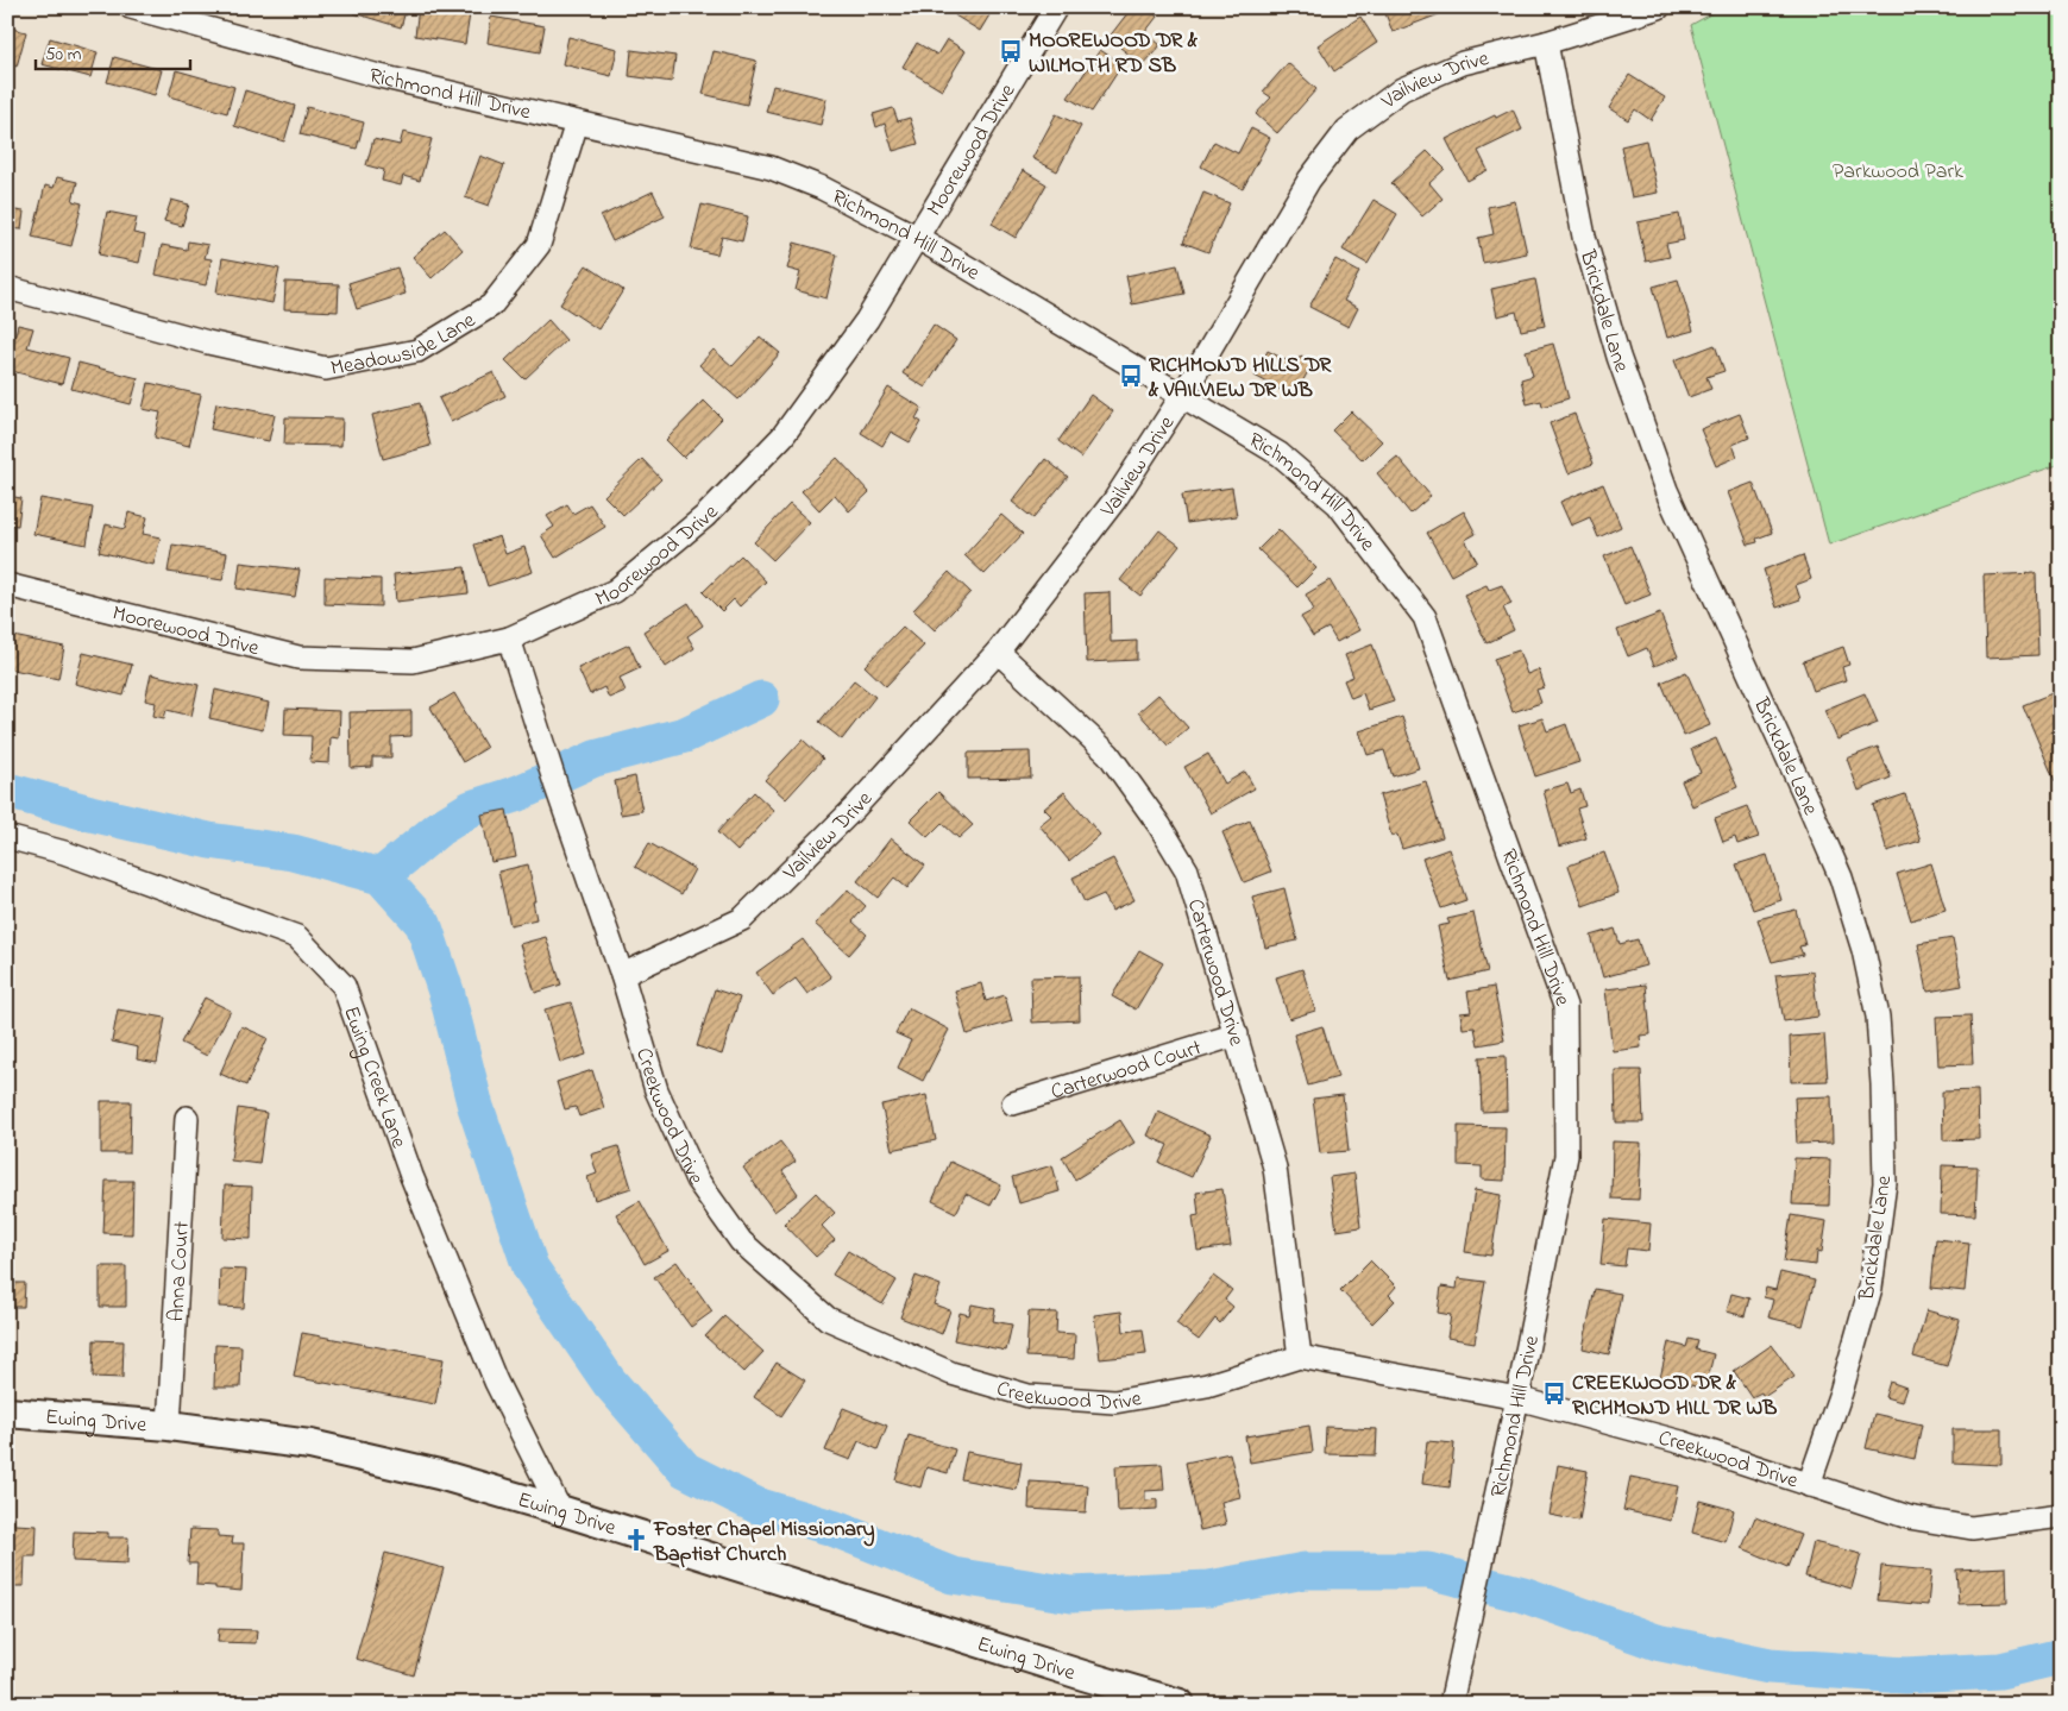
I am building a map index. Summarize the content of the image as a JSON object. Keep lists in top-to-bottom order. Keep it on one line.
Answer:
{"streets":{"main road":["Ewing Drive"],"street":["Vailview Drive","Richmond Hill Drive","Moorewood Drive","Brickdale Lane","Meadowside Lane","Carterwood Drive","Carterwood Court","Ewing Creek Lane","Creekwood Drive","Anna Court"]},"crossings":[["Vailview Drive","Richmond Hill Drive"],["Vailview Drive","Brickdale Lane"],["Vailview Drive","Carterwood Drive"],["Vailview Drive","Creekwood Drive"],["Richmond Hill Drive","Moorewood Drive"],["Richmond Hill Drive","Meadowside Lane"],["Richmond Hill Drive","Creekwood Drive"],["Moorewood Drive","Creekwood Drive"],["Brickdale Lane","Creekwood Drive"],["Carterwood Drive","Carterwood Court"],["Carterwood Drive","Creekwood Drive"],["Ewing Creek Lane","Ewing Drive"],["Anna Court","Ewing Drive"]],"parks":["Parkwood Park"],"places":{"bus stop":["MOOREWOOD DR & WILMOTH RD SB","RICHMOND HILLS DR & VAILVIEW DR WB","CREEKWOOD DR & RICHMOND HILL DR WB"],"church":["Foster Chapel Missionary Baptist Church"]},"scale_bar":"50 m"}
